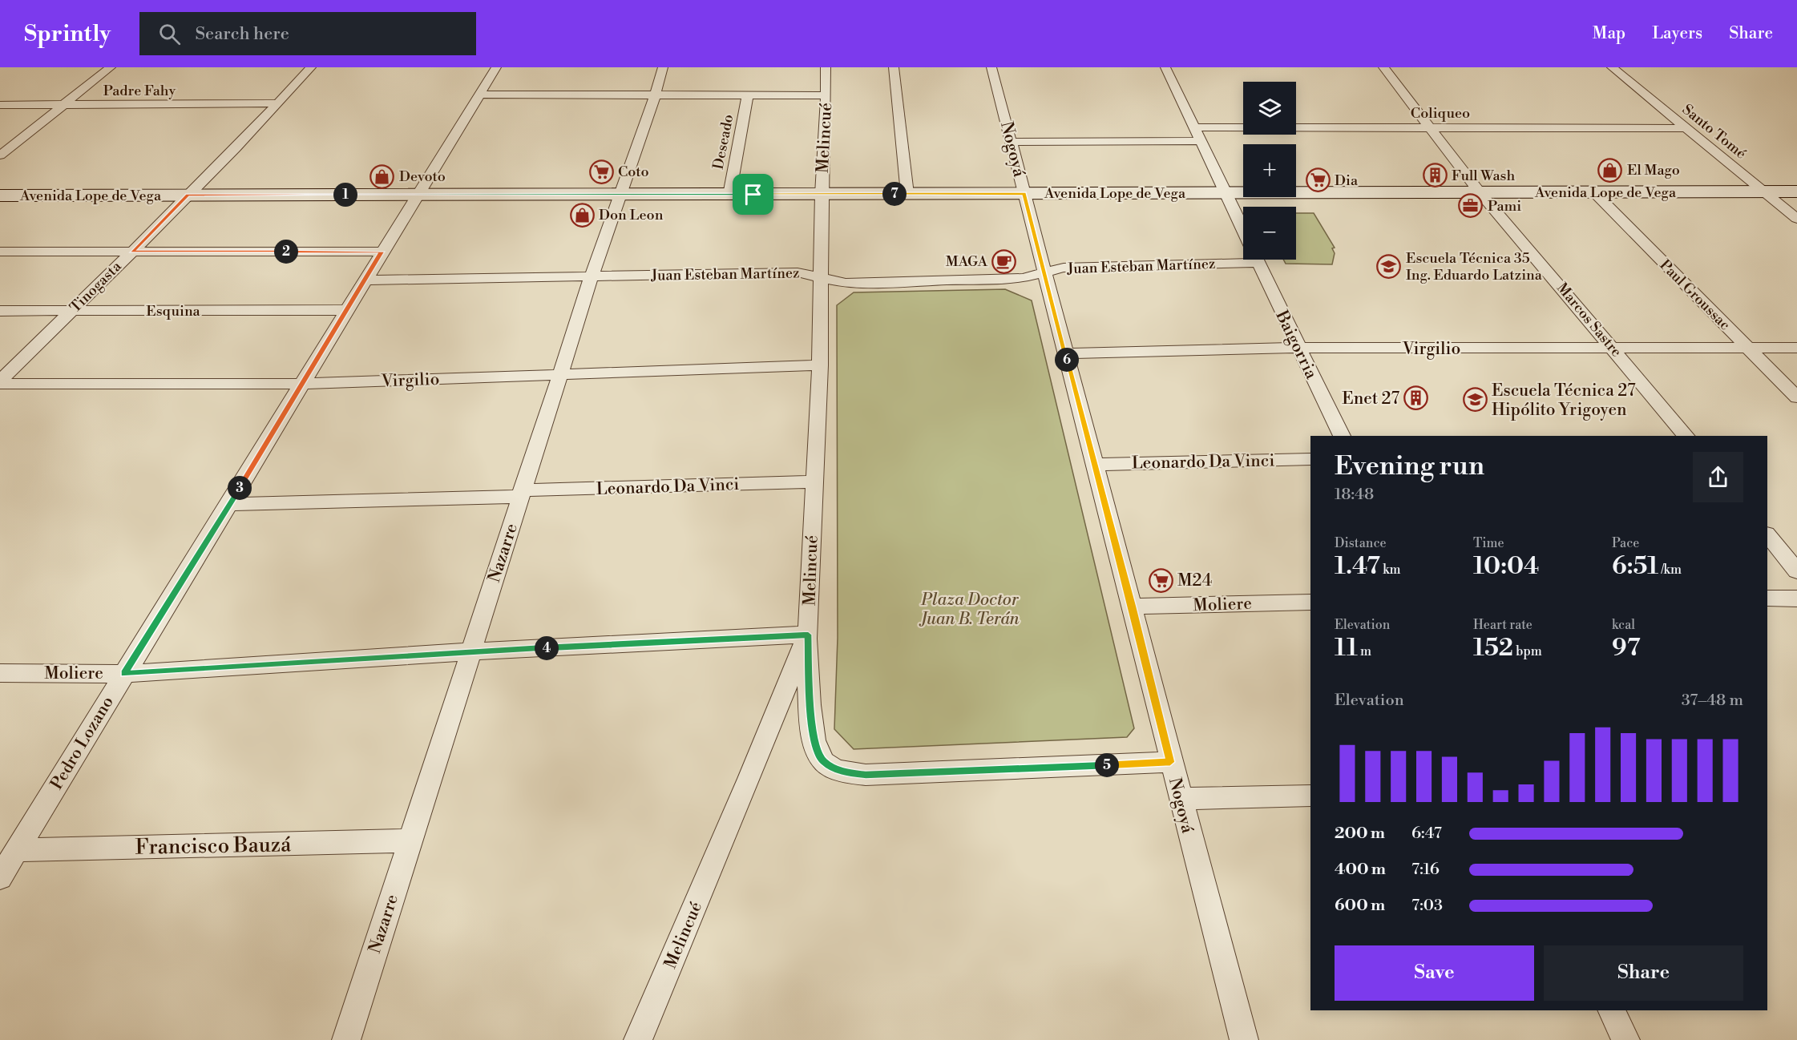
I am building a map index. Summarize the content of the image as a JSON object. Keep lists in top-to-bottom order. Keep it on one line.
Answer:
{"streets":{"main road":["Avenida Lope de Vega"],"street":["Padre Fahy","Coliqueo","Santo Tomé","Melincué","Deseado","Nogoyá","Juan Esteban Martínez","Tinogasta","Paul Groussac","Esquina","Marcos Sastre","Baigorria","Virgilio","Leonardo Da Vinci","Nazarre","Moliere","Pedro Lozano","Francisco Bauzá"]},"crossings":[["Padre Fahy","Tinogasta"],["Coliqueo","Santo Tomé"],["Coliqueo","Marcos Sastre"],["Coliqueo","Baigorria"],["Santo Tomé","Avenida Lope de Vega"],["Melincué","Avenida Lope de Vega"],["Melincué","Juan Esteban Martínez"],["Melincué","Virgilio"],["Melincué","Leonardo Da Vinci"],["Melincué","Moliere"],["Deseado","Avenida Lope de Vega"],["Nogoyá","Avenida Lope de Vega"],["Nogoyá","Juan Esteban Martínez"],["Nogoyá","Virgilio"],["Nogoyá","Leonardo Da Vinci"],["Nogoyá","Moliere"],["Avenida Lope de Vega","Tinogasta"],["Avenida Lope de Vega","Paul Groussac"],["Avenida Lope de Vega","Marcos Sastre"],["Avenida Lope de Vega","Baigorria"],["Avenida Lope de Vega","Nazarre"],["Avenida Lope de Vega","Pedro Lozano"],["Juan Esteban Martínez","Nazarre"],["Juan Esteban Martínez","Pedro Lozano"],["Tinogasta","Esquina"],["Tinogasta","Virgilio"],["Paul Groussac","Virgilio"],["Esquina","Pedro Lozano"],["Marcos Sastre","Virgilio"],["Baigorria","Virgilio"],["Virgilio","Nazarre"],["Virgilio","Pedro Lozano"],["Leonardo Da Vinci","Nazarre"],["Leonardo Da Vinci","Pedro Lozano"],["Nazarre","Moliere"],["Nazarre","Francisco Bauzá"],["Moliere","Pedro Lozano"],["Pedro Lozano","Francisco Bauzá"]],"parks":["Plaza Doctor Juan B. Terán"],"places":{"shop":["El Mago","Devoto","Don Leon"],"supermarket":["Coto","Dia","M24"],"building":["Full Wash","Enet 27"],"office":["Pami"],"cafe":["MAGA"],"school or university":["Escuela Técnica 35 Ing. Eduardo Latzina","Escuela Técnica 27 Hipólito Yrigoyen"]},"page":{"header":"Sprintly","search":"Search here","nav":["Map","Layers","Share"],"map_buttons":["+","−"],"pins":["7","1","2","6","3","4","5"],"heading":["Evening run","18:48"],"stats":[["Distance","1.47 km"],["Time","10:04"],["Pace","6:51 /km"],["Elevation","11 m"],["Heart rate","152 bpm"],["kcal","97"]],"chart":["Elevation","37–48 m"],"list":[{"name":"200 m","note":"6:47"},{"name":"400 m","note":"7:16"},{"name":"600 m","note":"7:03"}],"buttons":["Save","Share"]}}
